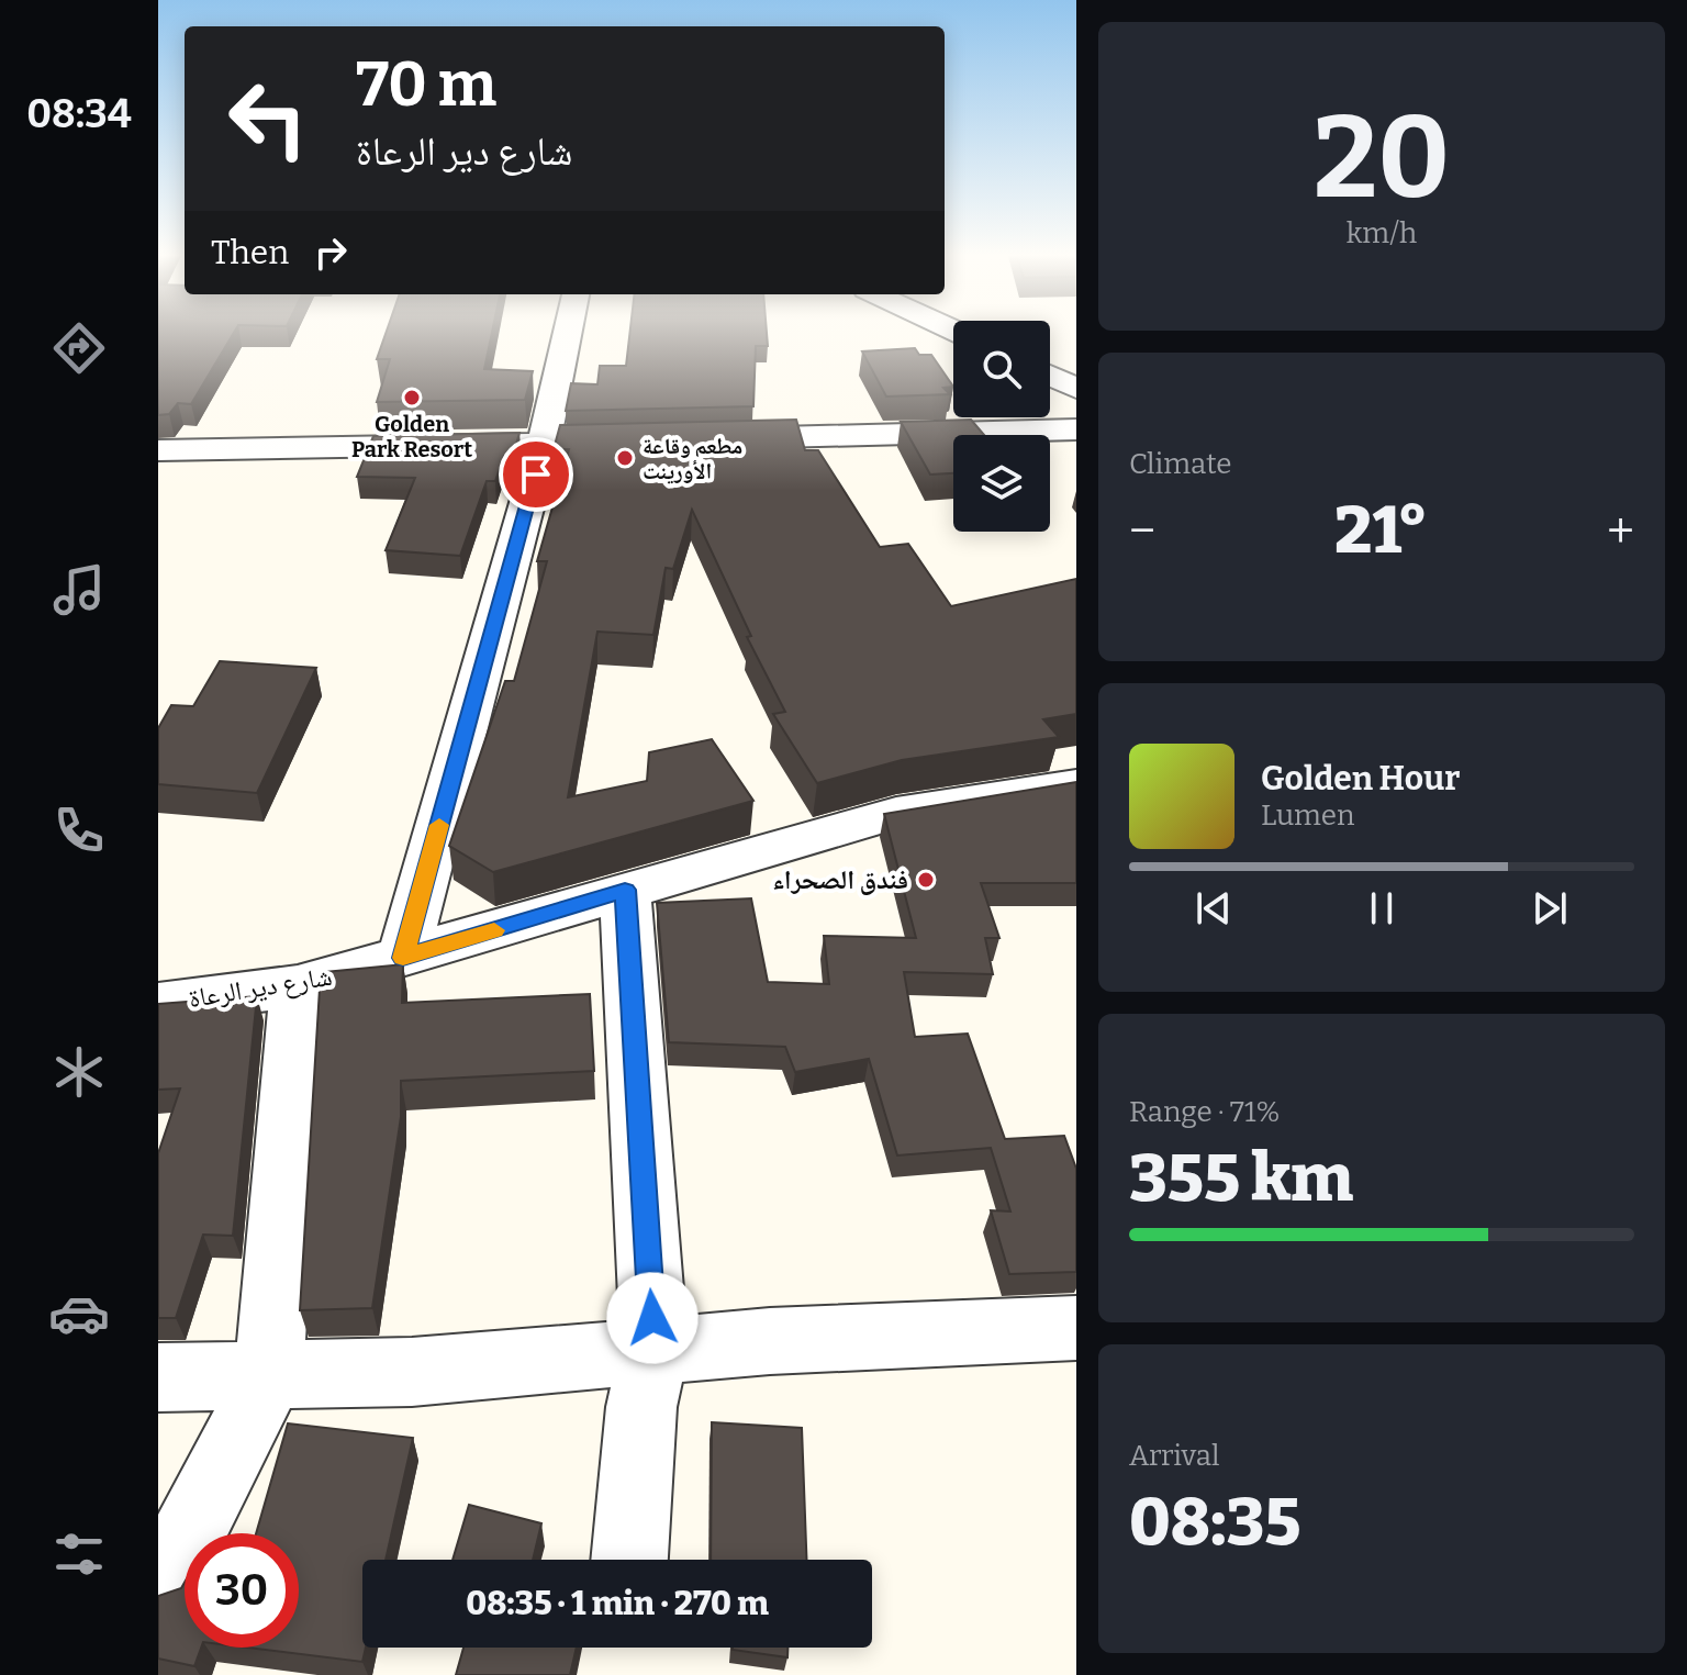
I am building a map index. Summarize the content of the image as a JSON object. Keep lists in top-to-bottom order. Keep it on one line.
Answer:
{"streets":{"street":["شارع دير الرعاة"]},"places":["Golden Park Resort","مطعم وقاعة الأورينت","فندق الصحراء"],"page":{"tabs":"08:34","tile":[["20","km/h"],"Climate",["Range · 71%","355 km"],["Arrival","08:35"]],"turn":["70 m","شارع دير الرعاة"],"then":"Then","heat":["−","21°","+"],"song":["Golden Hour","Lumen"],"limit":"30","trip":"08:35 · 1 min · 270 m"}}
